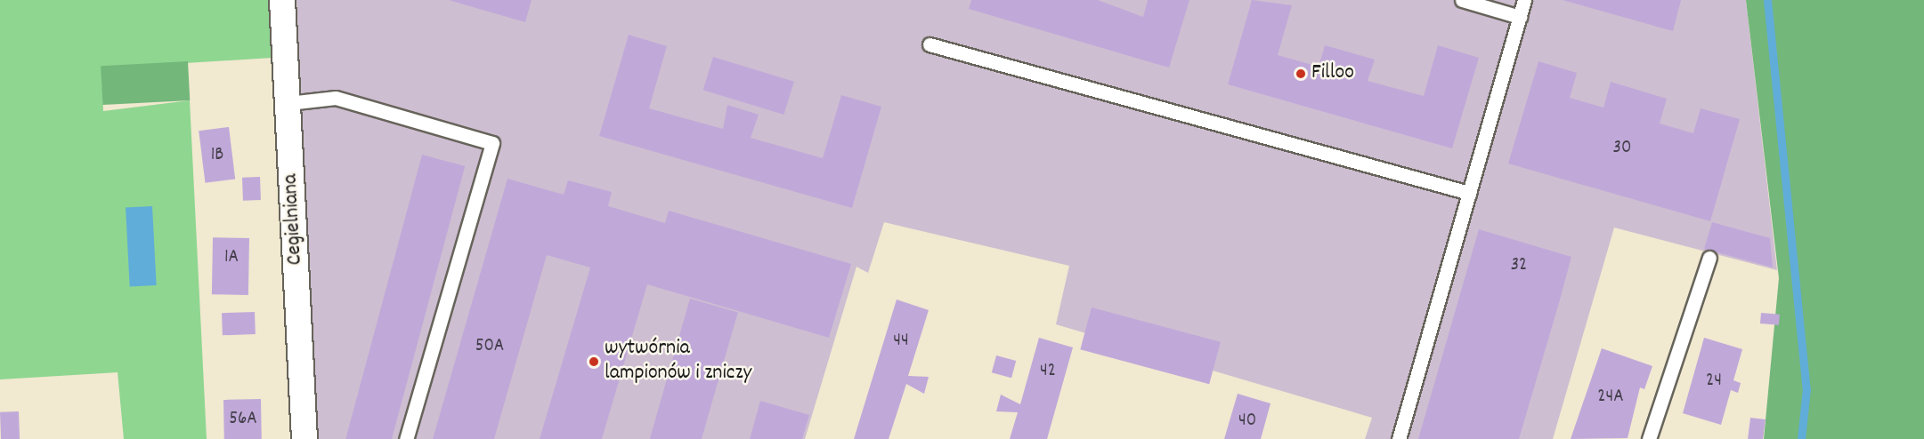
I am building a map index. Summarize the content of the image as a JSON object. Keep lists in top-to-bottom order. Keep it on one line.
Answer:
{"streets":{"street":["Cegielniana"]},"places":["Filloo","wytwórnia lampionów i zniczy"],"house_numbers":["30","1B","1A","32","44","50A","42","24","24A","56A","40"]}
